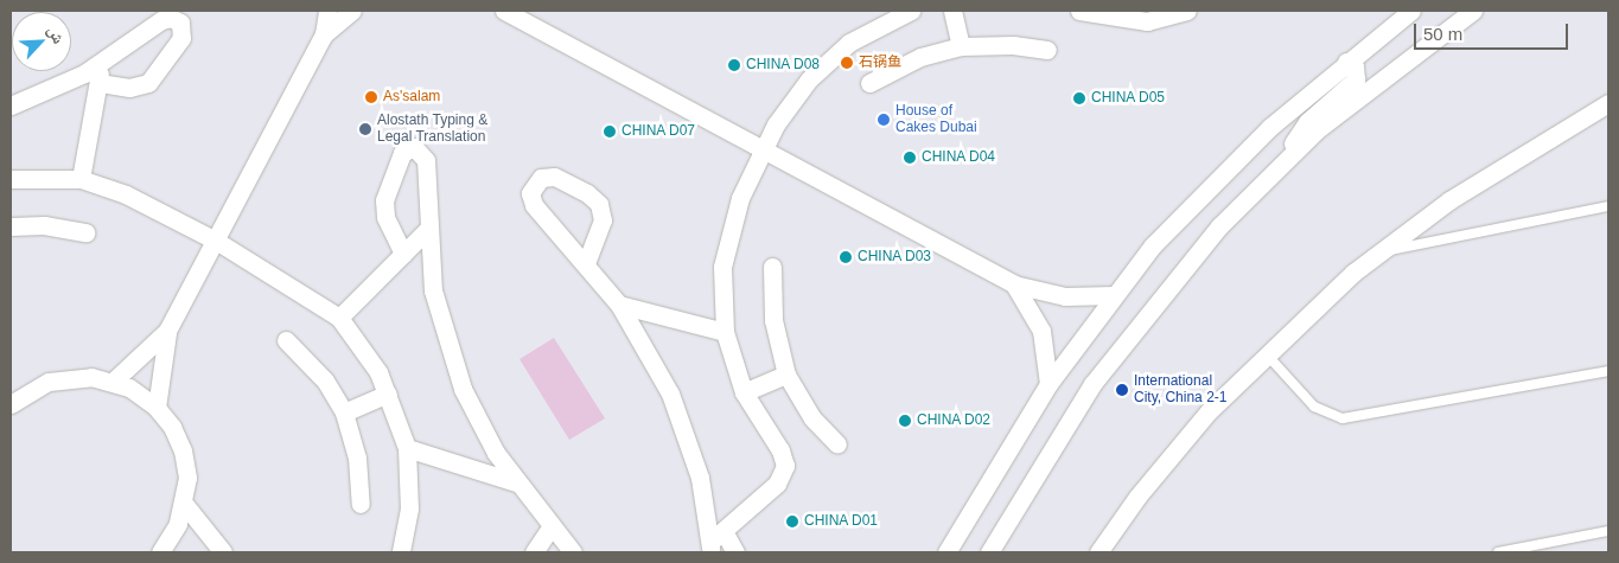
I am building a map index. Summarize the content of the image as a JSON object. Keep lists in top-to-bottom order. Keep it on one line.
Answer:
{"places":["石锅鱼","CHINA D08","As'salam","CHINA D05","House of Cakes Dubai","Alostath Typing & Legal Translation","CHINA D07","CHINA D04","CHINA D03","International City, China 2-1","CHINA D02","CHINA D01"],"scale_bar":"50 m","north":"top right"}
